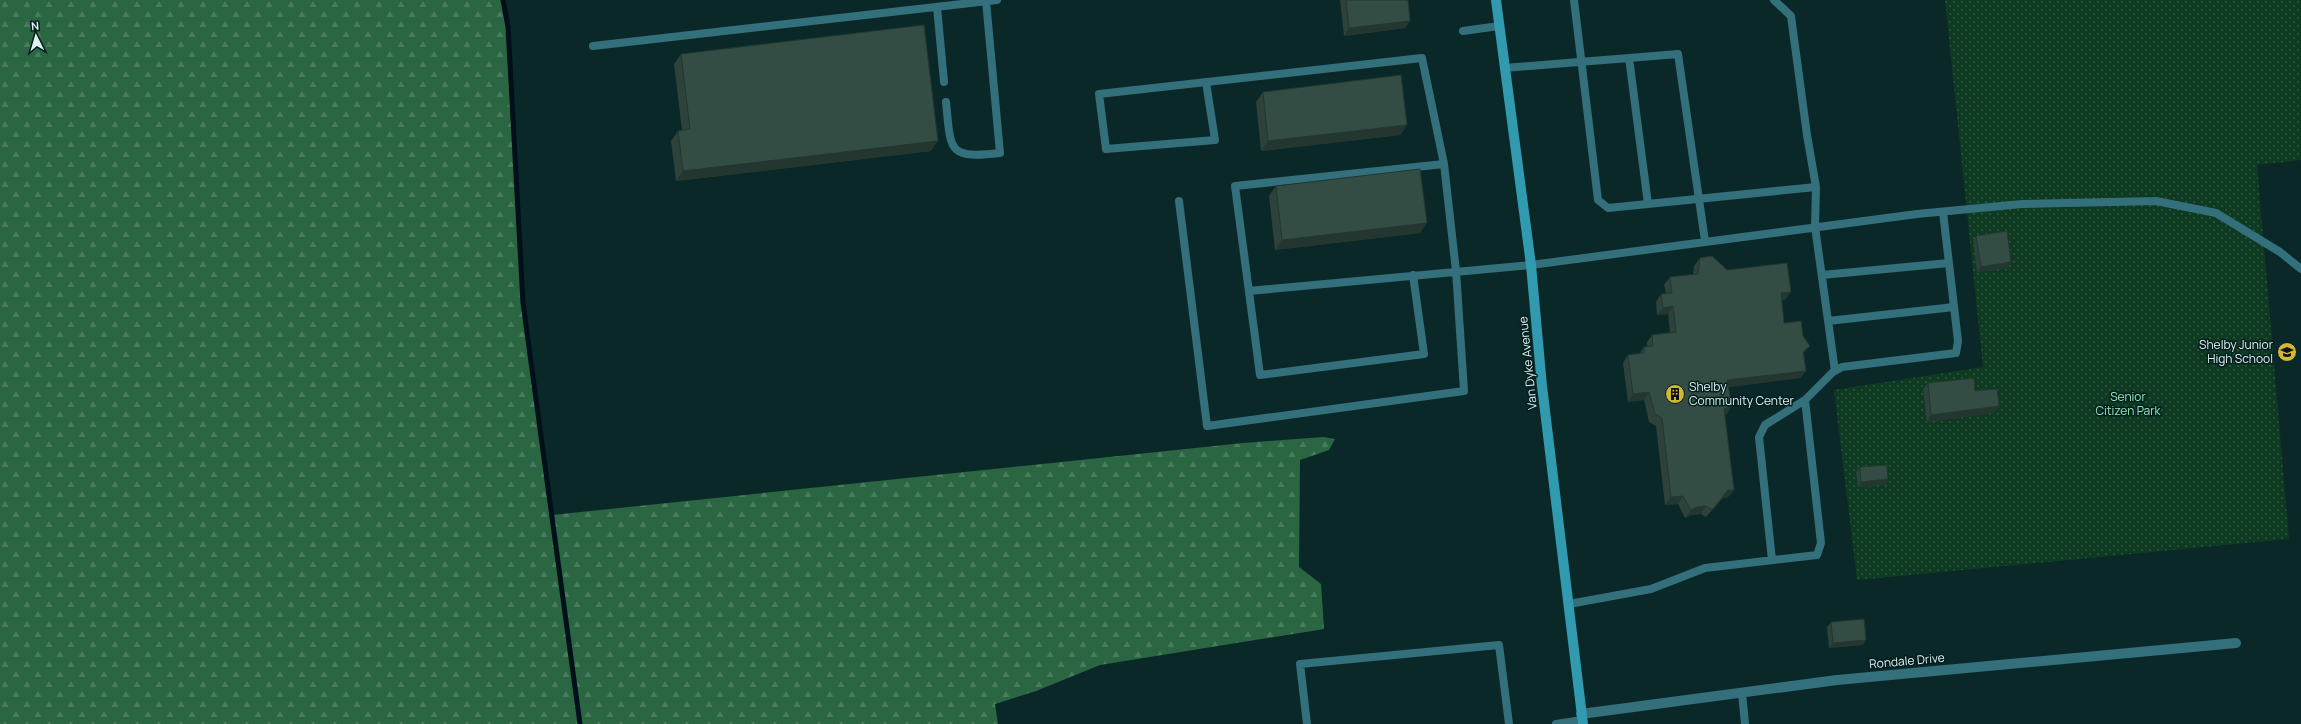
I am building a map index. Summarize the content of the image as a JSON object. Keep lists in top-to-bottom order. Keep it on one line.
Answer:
{"streets":{"main road":["Van Dyke Avenue"],"street":["Rondale Drive"]},"crossings":[["Van Dyke Avenue","Rondale Drive"]],"parks":["Senior Citizen Park"],"places":{"school or university":["Shelby Junior High School"],"building":["Shelby Community Center"]},"north":"top"}
